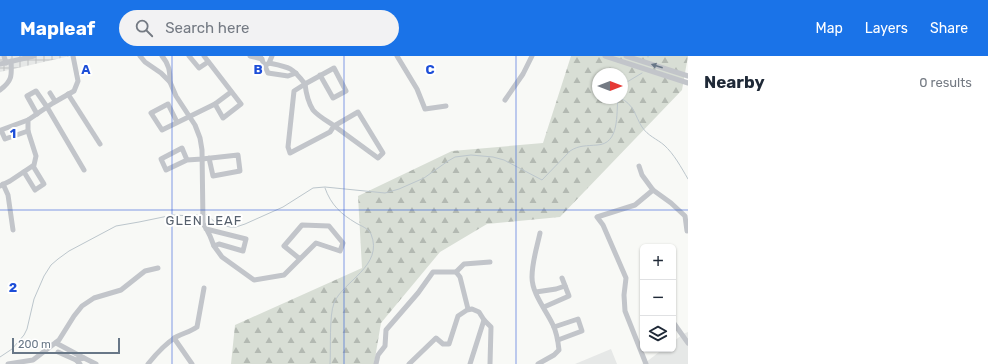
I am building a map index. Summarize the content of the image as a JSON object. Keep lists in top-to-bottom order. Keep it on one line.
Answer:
{"districts":["GLEN LEAF"],"scale_bar":"200 m","north":"right","page":{"header":"Mapleaf","search":"Search here","nav":["Map","Layers","Share"],"heading":["Nearby","0 results"],"map_buttons":["+","−"],"scale":"200 m"},"grid":{"columns":["A","B","C"],"rows":["1","2"]}}
